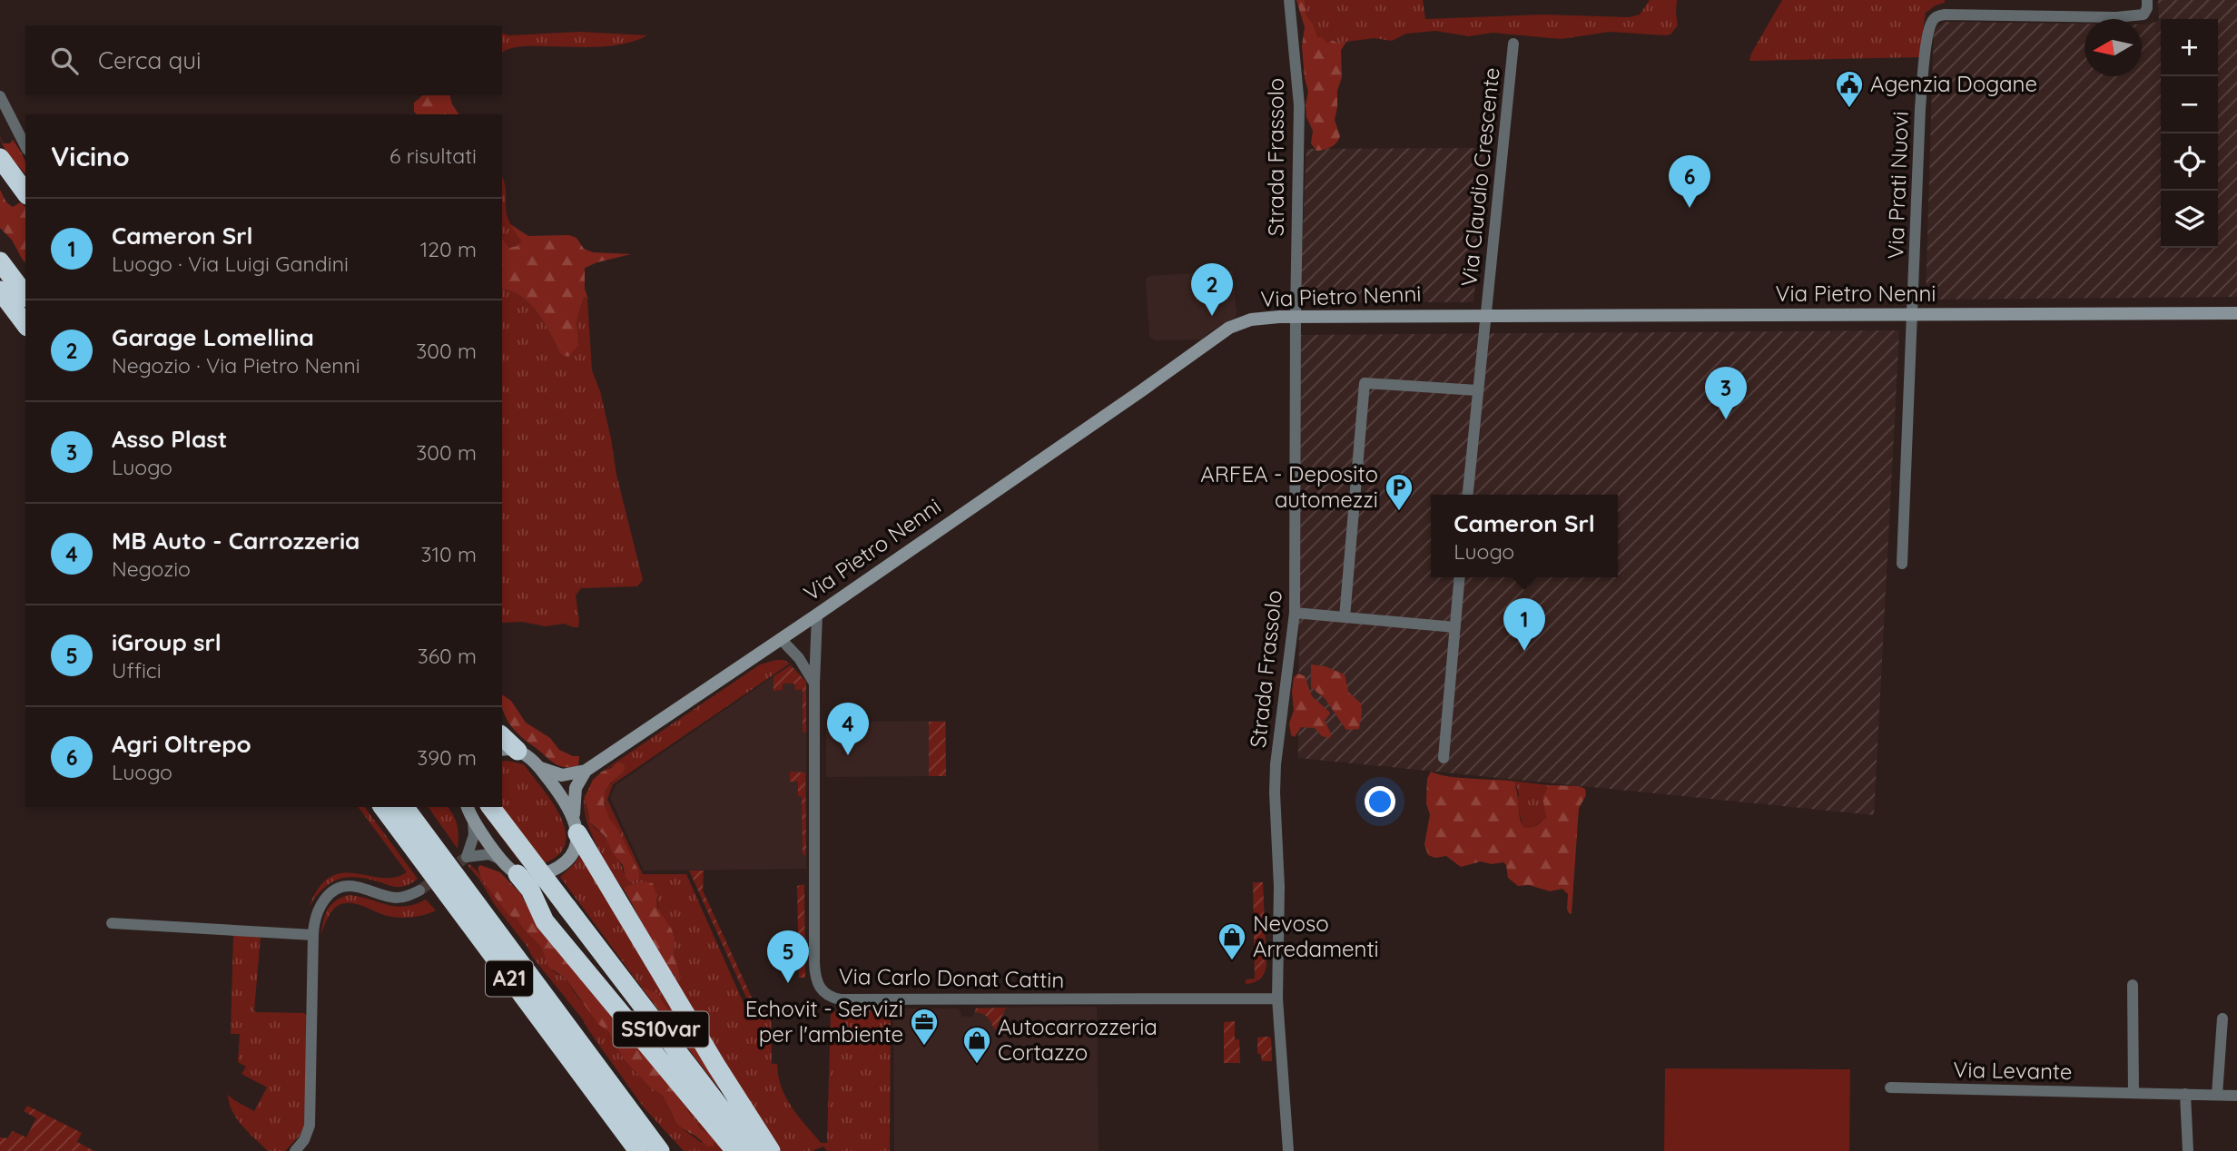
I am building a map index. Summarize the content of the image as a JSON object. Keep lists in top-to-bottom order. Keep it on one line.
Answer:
{"streets":{"highway":["A21","SS10var"],"street":["Strada Frassolo","Via Claudio Crescente","Via Prati Nuovi","Via Pietro Nenni","Via Carlo Donat Cattin","Via Levante"]},"crossings":[["Strada Frassolo","Via Pietro Nenni"],["Strada Frassolo","Via Carlo Donat Cattin"],["Via Claudio Crescente","Via Pietro Nenni"],["Via Prati Nuovi","Via Pietro Nenni"],["Via Pietro Nenni","Via Carlo Donat Cattin"]],"places":{"public building":["Agenzia Dogane"],"parking":["ARFEA - Deposito automezzi"],"shop":["Nevoso Arredamenti","Autocarrozzeria Cortazzo"],"office":["Echovit - Servizi per l'ambiente"]},"north":"left","page":{"map_buttons":["+","−"],"search":"Cerca qui","heading":["Vicino","6 risultati"],"pins":["6","2","3","1","4","5"],"list":[{"mark":"1","name":"Cameron Srl","note":"Luogo · Via Luigi Gandini","value":"120 m"},{"mark":"2","name":"Garage Lomellina","note":"Negozio · Via Pietro Nenni","value":"300 m"},{"mark":"3","name":"Asso Plast","note":"Luogo","value":"300 m"},{"mark":"4","name":"MB Auto - Carrozzeria","note":"Negozio","value":"310 m"},{"mark":"5","name":"iGroup srl","note":"Uffici","value":"360 m"},{"mark":"6","name":"Agri Oltrepo","note":"Luogo","value":"390 m"}],"popup":["Cameron Srl","Luogo"]}}
